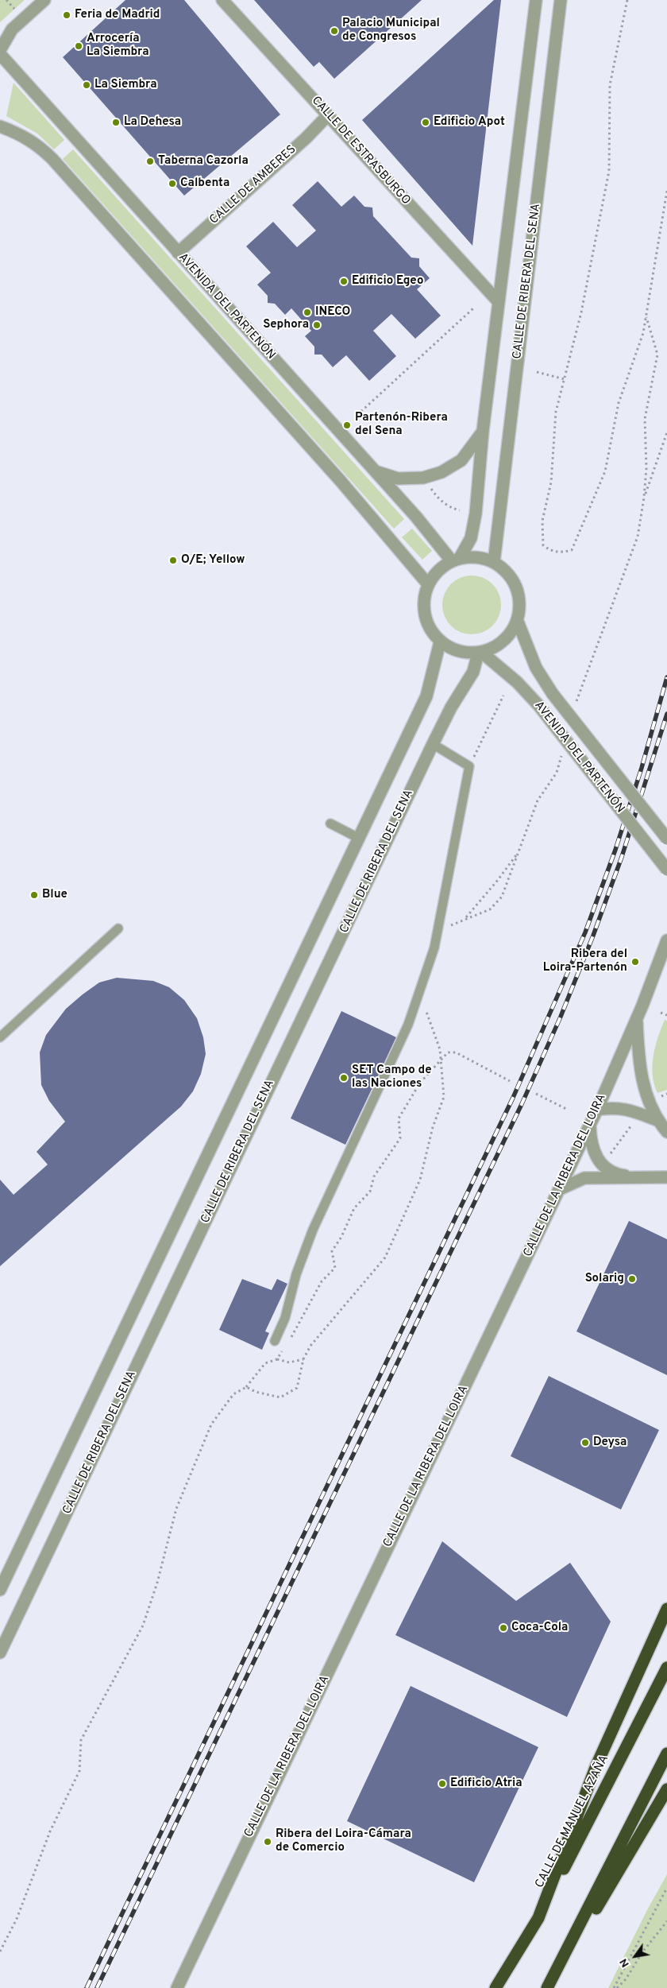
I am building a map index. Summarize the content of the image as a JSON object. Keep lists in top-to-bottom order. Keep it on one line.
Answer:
{"streets":{"highway":["CALLE DE MANUEL AZAÑA"],"street":["CALLE DE ESTRASBURGO","CALLE DE AMBERES","CALLE DE RIBERA DEL SENA","AVENIDA DEL PARTENÓN","CALLE DE LA RIBERA DEL LOIRA"]},"crossings":[["CALLE DE ESTRASBURGO","CALLE DE AMBERES"],["CALLE DE ESTRASBURGO","CALLE DE RIBERA DEL SENA"],["CALLE DE AMBERES","AVENIDA DEL PARTENÓN"],["CALLE DE RIBERA DEL SENA","AVENIDA DEL PARTENÓN"]],"places":["Feria de Madrid","Palacio Municipal de Congresos","Arrocería La Siembra","La Siembra","La Dehesa","Edificio Apot","Taberna Cazorla","Calbenta","Edificio Egeo","INECO","Sephora","Partenón-Ribera del Sena","O/E; Yellow","Blue","Ribera del Loira-Partenón","SET Campo de las Naciones","Solarig","Deysa","Coca-Cola","Edificio Atria","Ribera del Loira-Cámara de Comercio"],"north":"bottom left"}
